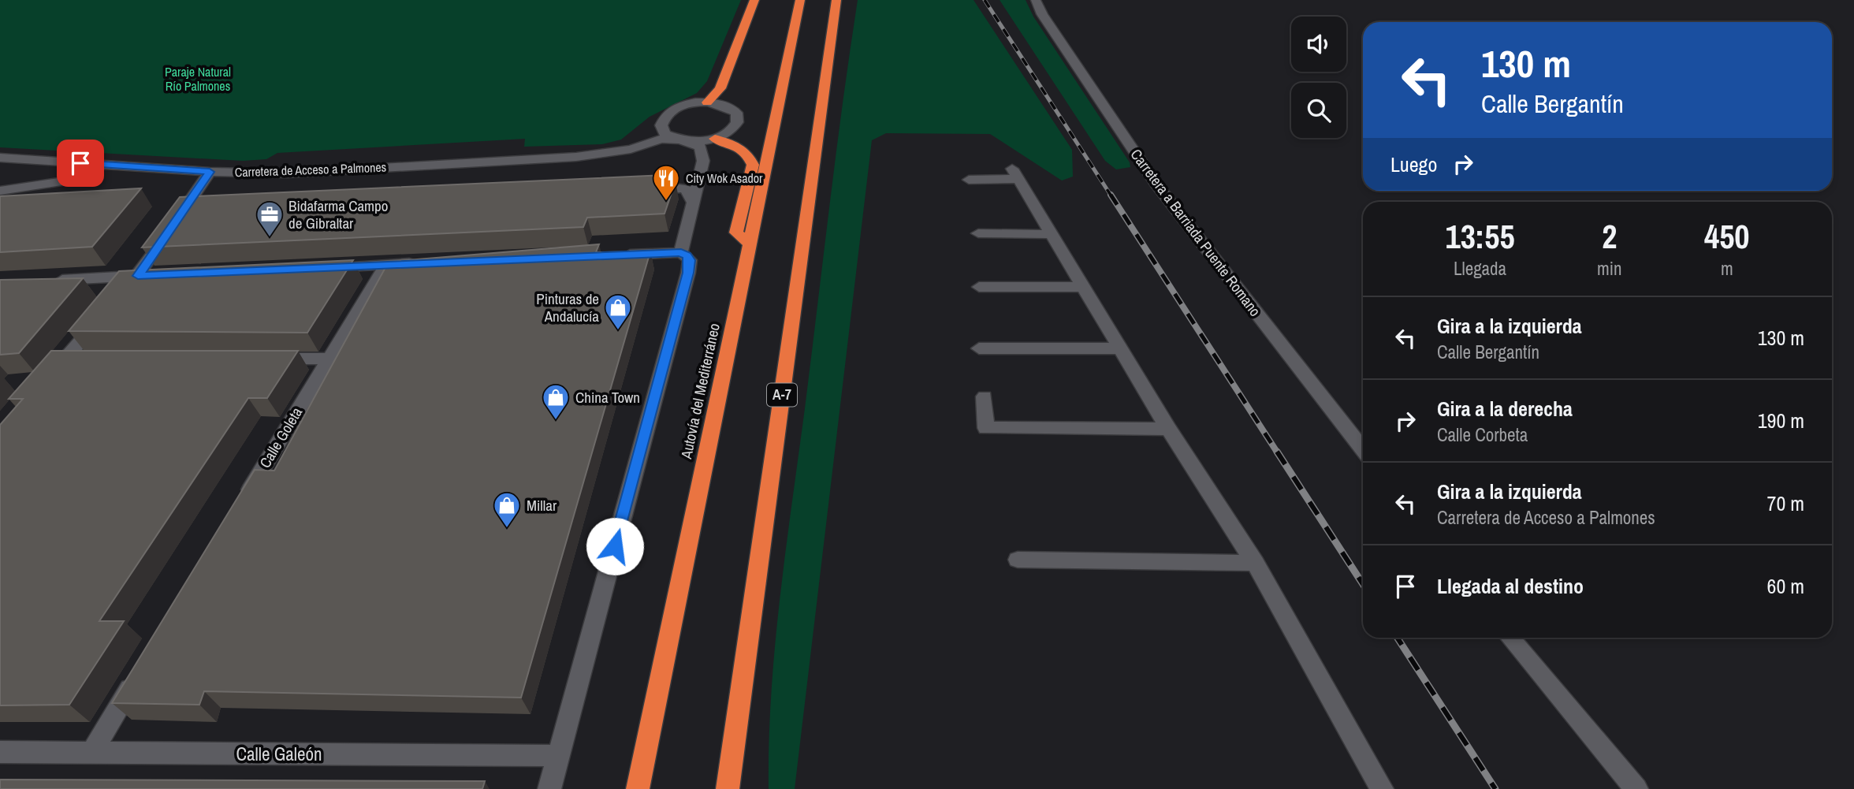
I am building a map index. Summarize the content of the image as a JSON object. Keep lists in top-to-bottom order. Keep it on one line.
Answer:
{"streets":{"highway":["Autovía del Mediterráneo","A-7"],"street":["Carretera de Acceso a Palmones","Carretera a Barriada Puente Romano","Calle Goleta","Calle Galeón"]},"parks":["Paraje Natural Río Palmones"],"places":{"restaurant":["City Wok Asador"],"office":["Bidafarma Campo de Gibraltar"],"shop":["Pinturas de Andalucía","China Town","Millar"]},"page":{"turn":["130 m","Calle Bergantín"],"then":"Luego","eta":["13:55","Llegada","2","min","450","m"],"list":[{"name":"Gira a la izquierda","note":"Calle Bergantín","value":"130 m"},{"name":"Gira a la derecha","note":"Calle Corbeta","value":"190 m"},{"name":"Gira a la izquierda","note":"Carretera de Acceso a Palmones","value":"70 m"},{"name":"Llegada al destino","value":"60 m"}]}}
